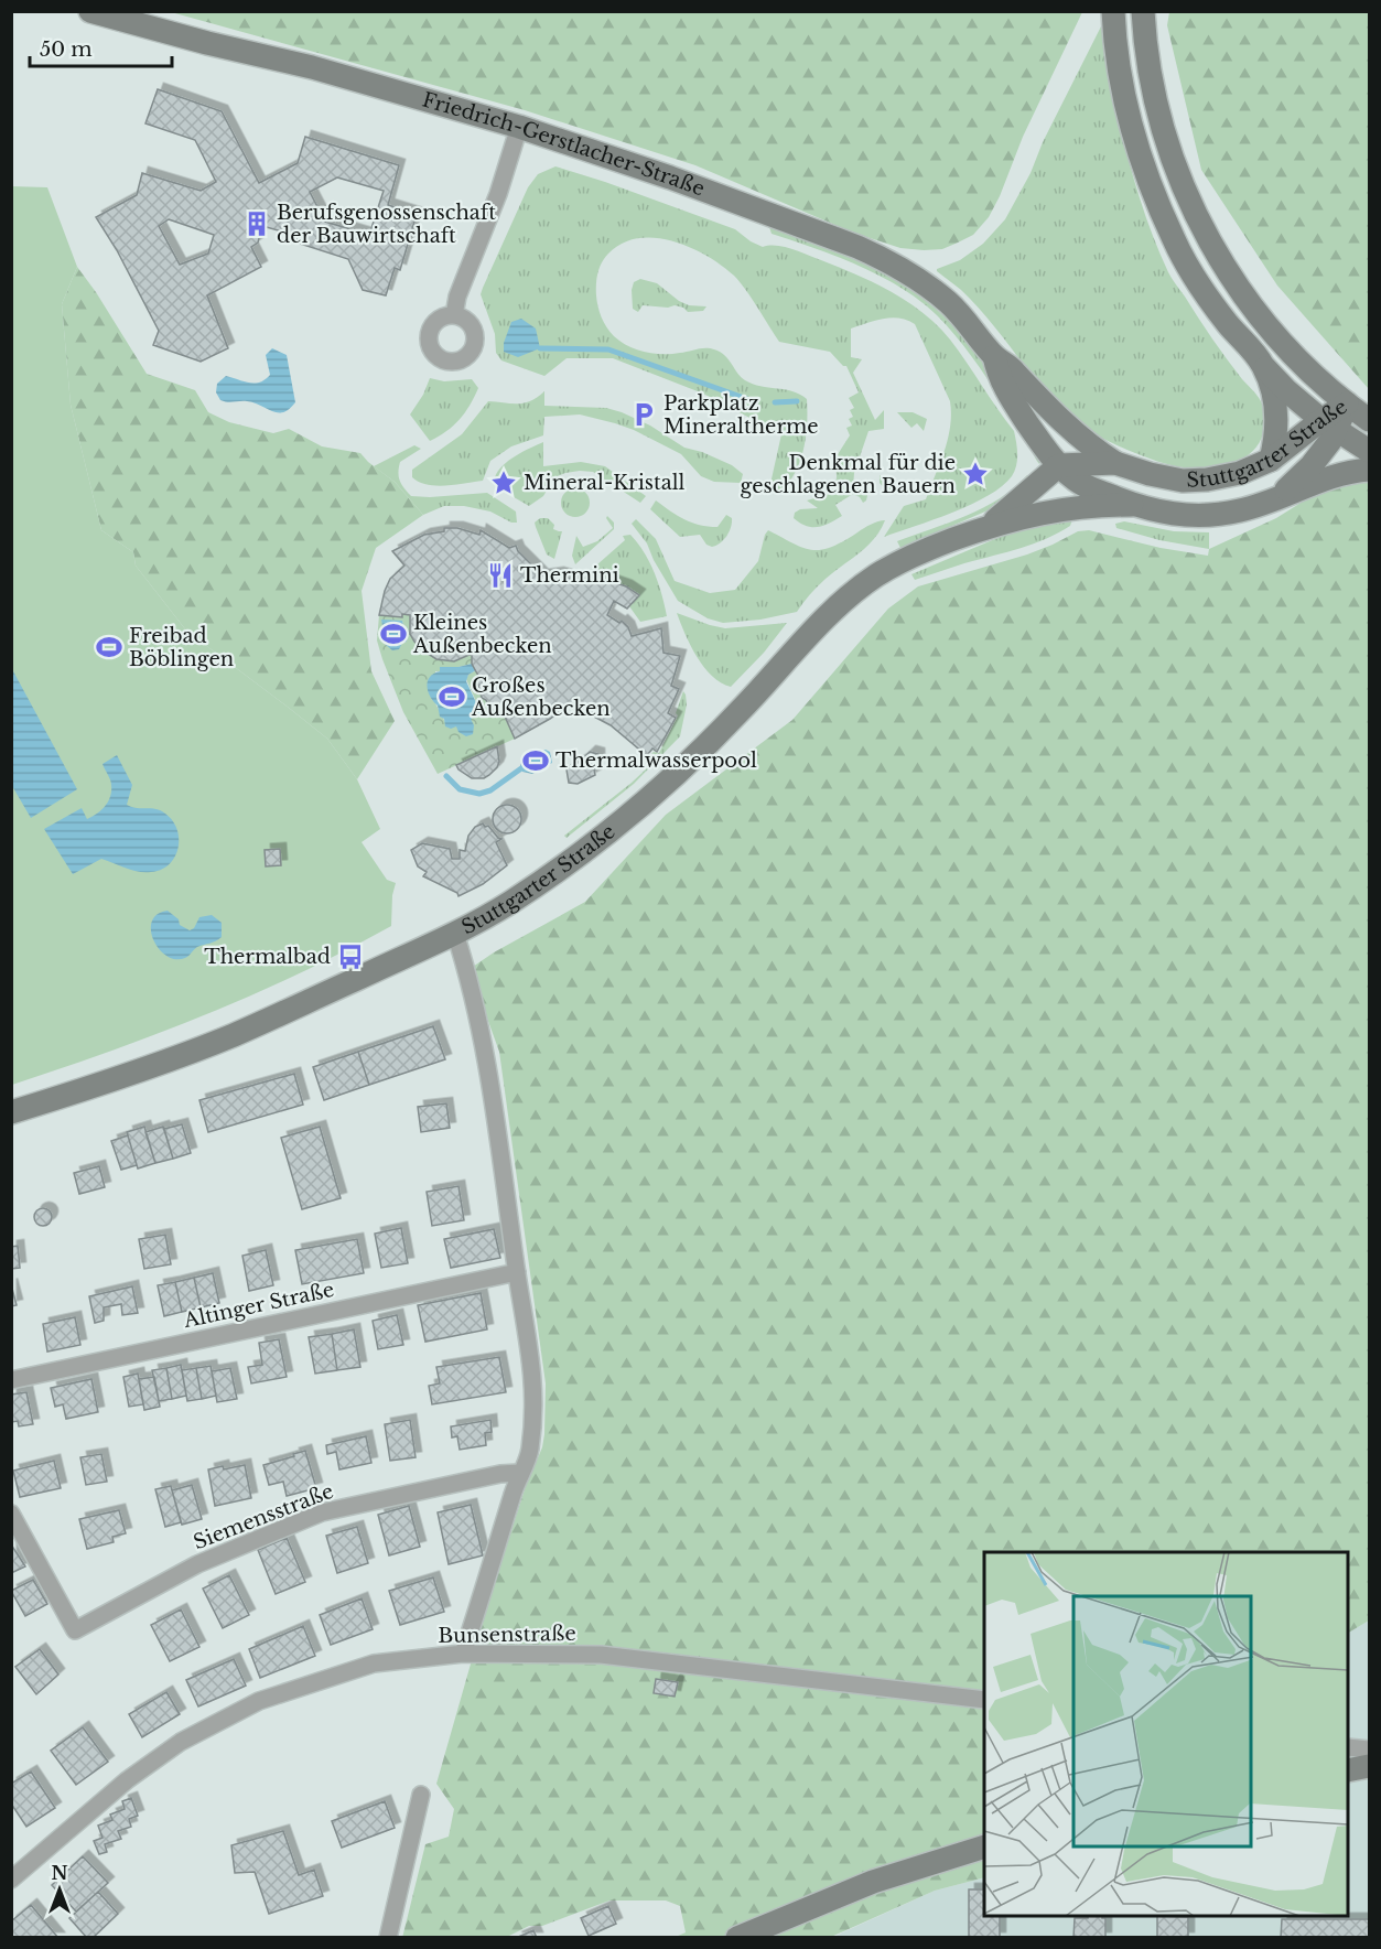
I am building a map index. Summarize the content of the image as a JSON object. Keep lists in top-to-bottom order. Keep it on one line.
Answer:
{"streets":{"main road":["Friedrich-Gerstlacher-Straße","Stuttgarter Straße"],"street":["Altinger Straße","Siemensstraße","Bunsenstraße"]},"crossings":[["Friedrich-Gerstlacher-Straße","Stuttgarter Straße"]],"places":{"building":["Berufsgenossenschaft der Bauwirtschaft"],"parking":["Parkplatz Mineraltherme"],"place":["Denkmal für die geschlagenen Bauern","Mineral-Kristall"],"restaurant":["Thermini"],"sports":["Kleines Außenbecken","Freibad Böblingen","Großes Außenbecken","Thermalwasserpool"],"bus stop":["Thermalbad"]},"scale_bar":"50 m","north":"top"}
